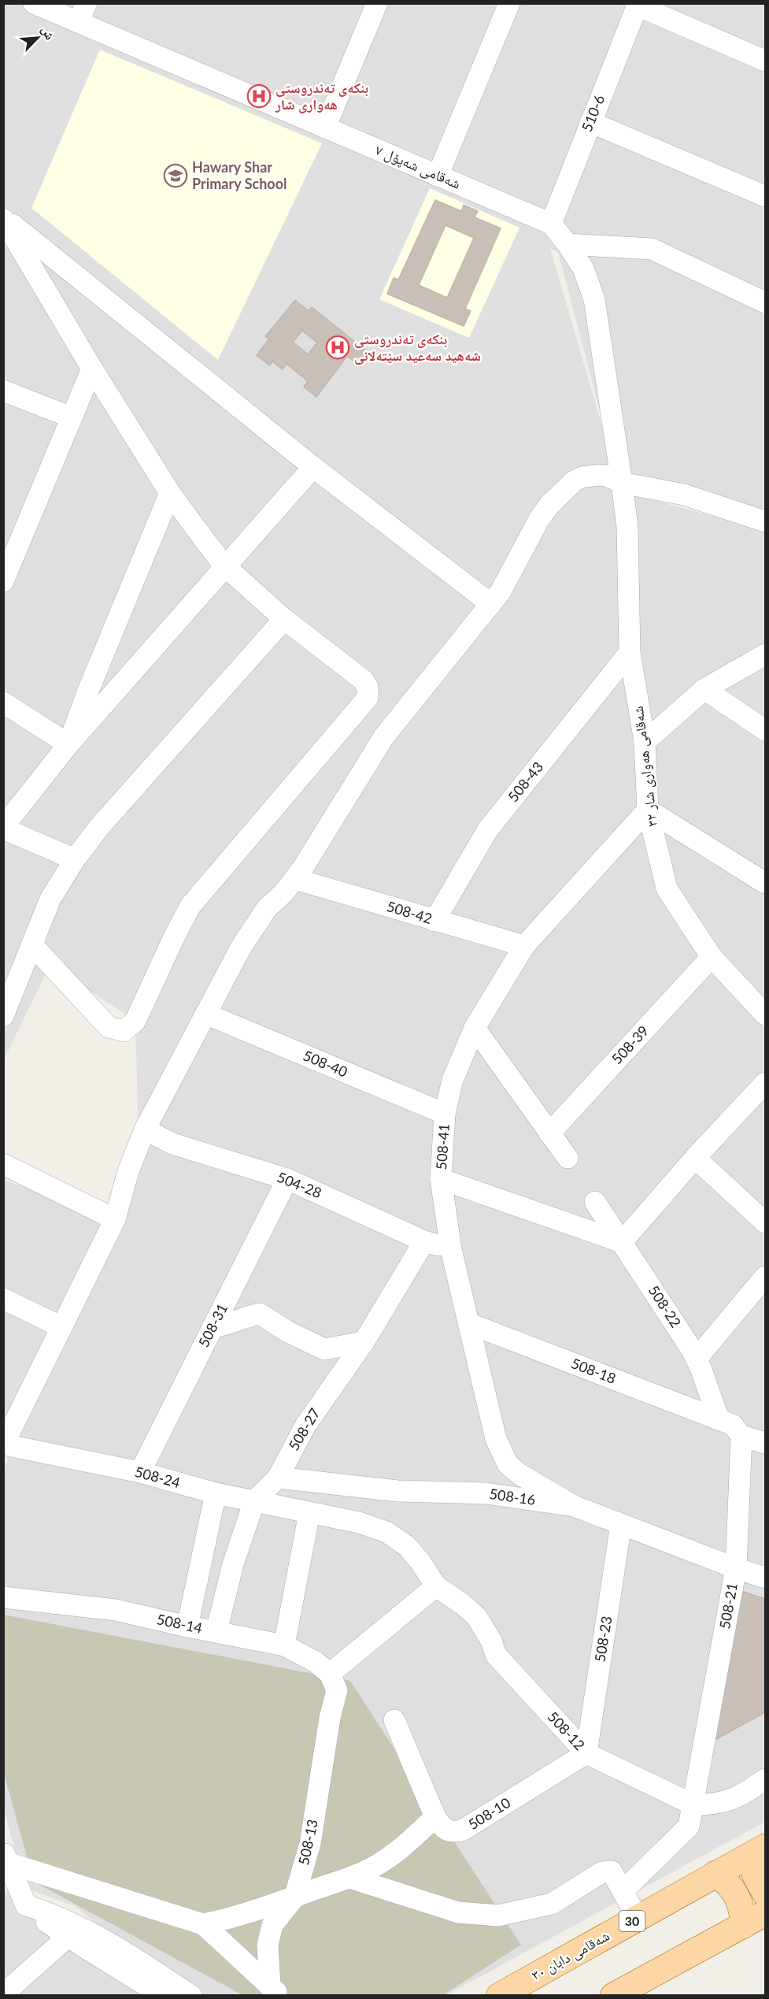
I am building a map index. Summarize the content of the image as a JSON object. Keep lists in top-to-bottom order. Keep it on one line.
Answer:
{"streets":{"main road":["30","شەقامی دابان ٣٠"],"street":["510-6","شەقامی شەپۆل ٧","شەقامی هەواری شار ٣٢","508-43","508-42","508-39","508-40","508-41","504-28","508-22","508-31","508-18","508-27","508-24","508-16","508-21","508-14","508-23","508-12","508-10","508-13"]},"crossings":[["510-6","شەقامی شەپۆل ٧"],["شەقامی شەپۆل ٧","شەقامی هەواری شار ٣٢"],["شەقامی هەواری شار ٣٢","508-43"],["شەقامی هەواری شار ٣٢","508-39"],["شەقامی هەواری شار ٣٢","508-41"],["508-43","508-42"],["508-42","508-41"],["508-40","508-41"],["508-41","504-28"],["508-41","508-18"],["508-41","508-16"],["504-28","508-31"],["504-28","508-27"],["508-22","508-18"],["508-31","508-24"],["508-27","508-24"],["508-27","508-16"],["508-27","508-14"],["508-24","508-12"],["508-16","508-21"],["508-16","508-23"],["508-21","508-12"],["508-14","508-13"],["508-23","508-12"],["508-23","508-10"],["508-12","508-10"]],"places":{"hospital":["بنکەی تەندروستی هەواری شار","بنکەی تەندروستی شەهید سەعید سێتەلانی"],"school or university":["Hawary Shar Primary School"]},"north":"top right"}
